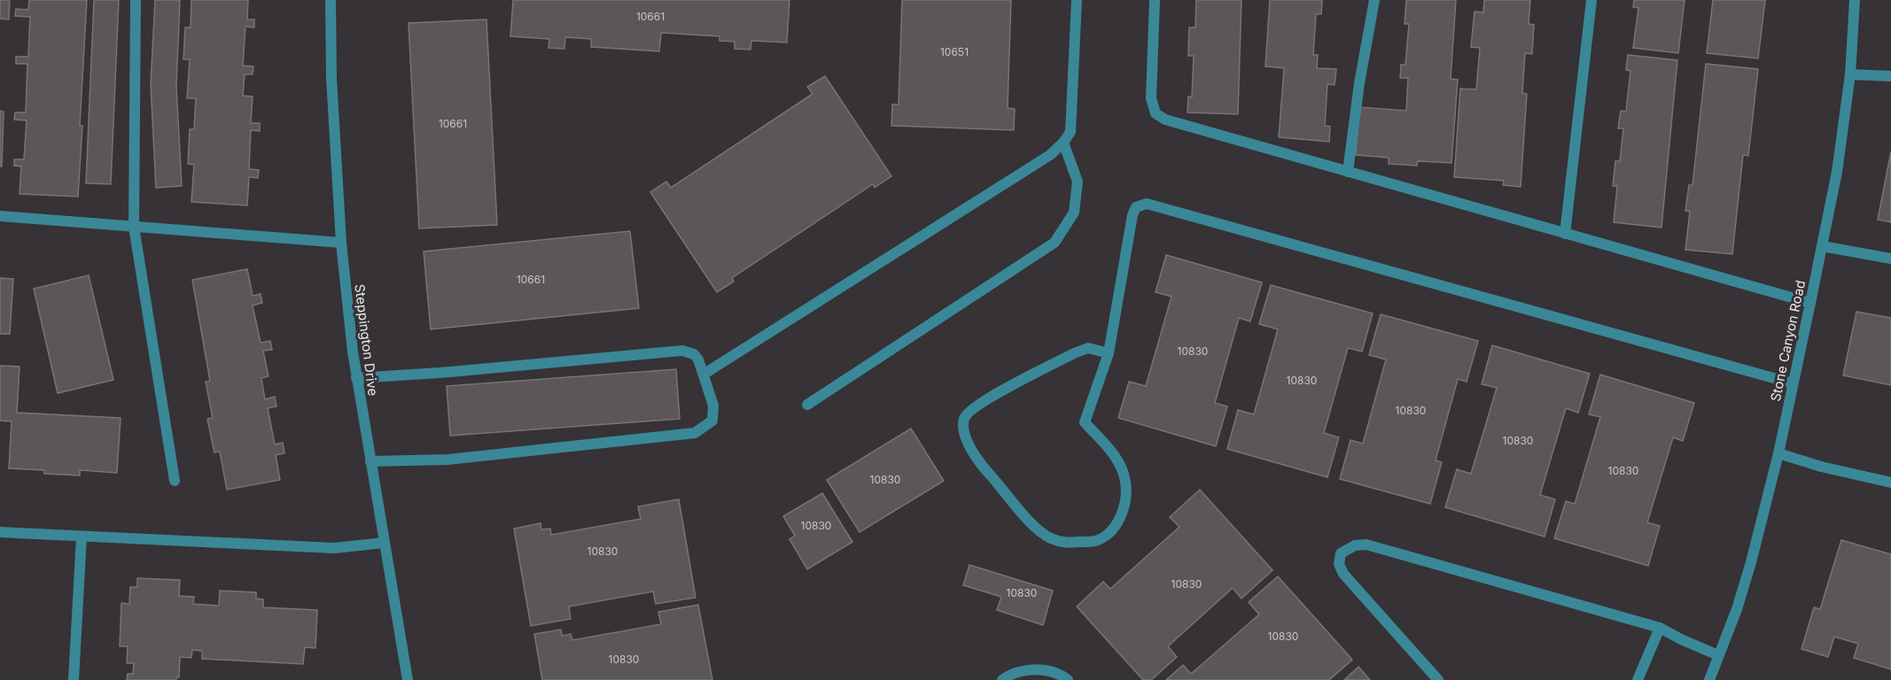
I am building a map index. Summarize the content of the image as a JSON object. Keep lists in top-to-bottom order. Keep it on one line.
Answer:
{"streets":{"street":["Steppington Drive","Stone Canyon Road"]},"house_numbers":["10661","10651","10661","10661","10830","10830","10830","10830","10830","10830","10830","10830","10830","10830","10830","10830"]}
